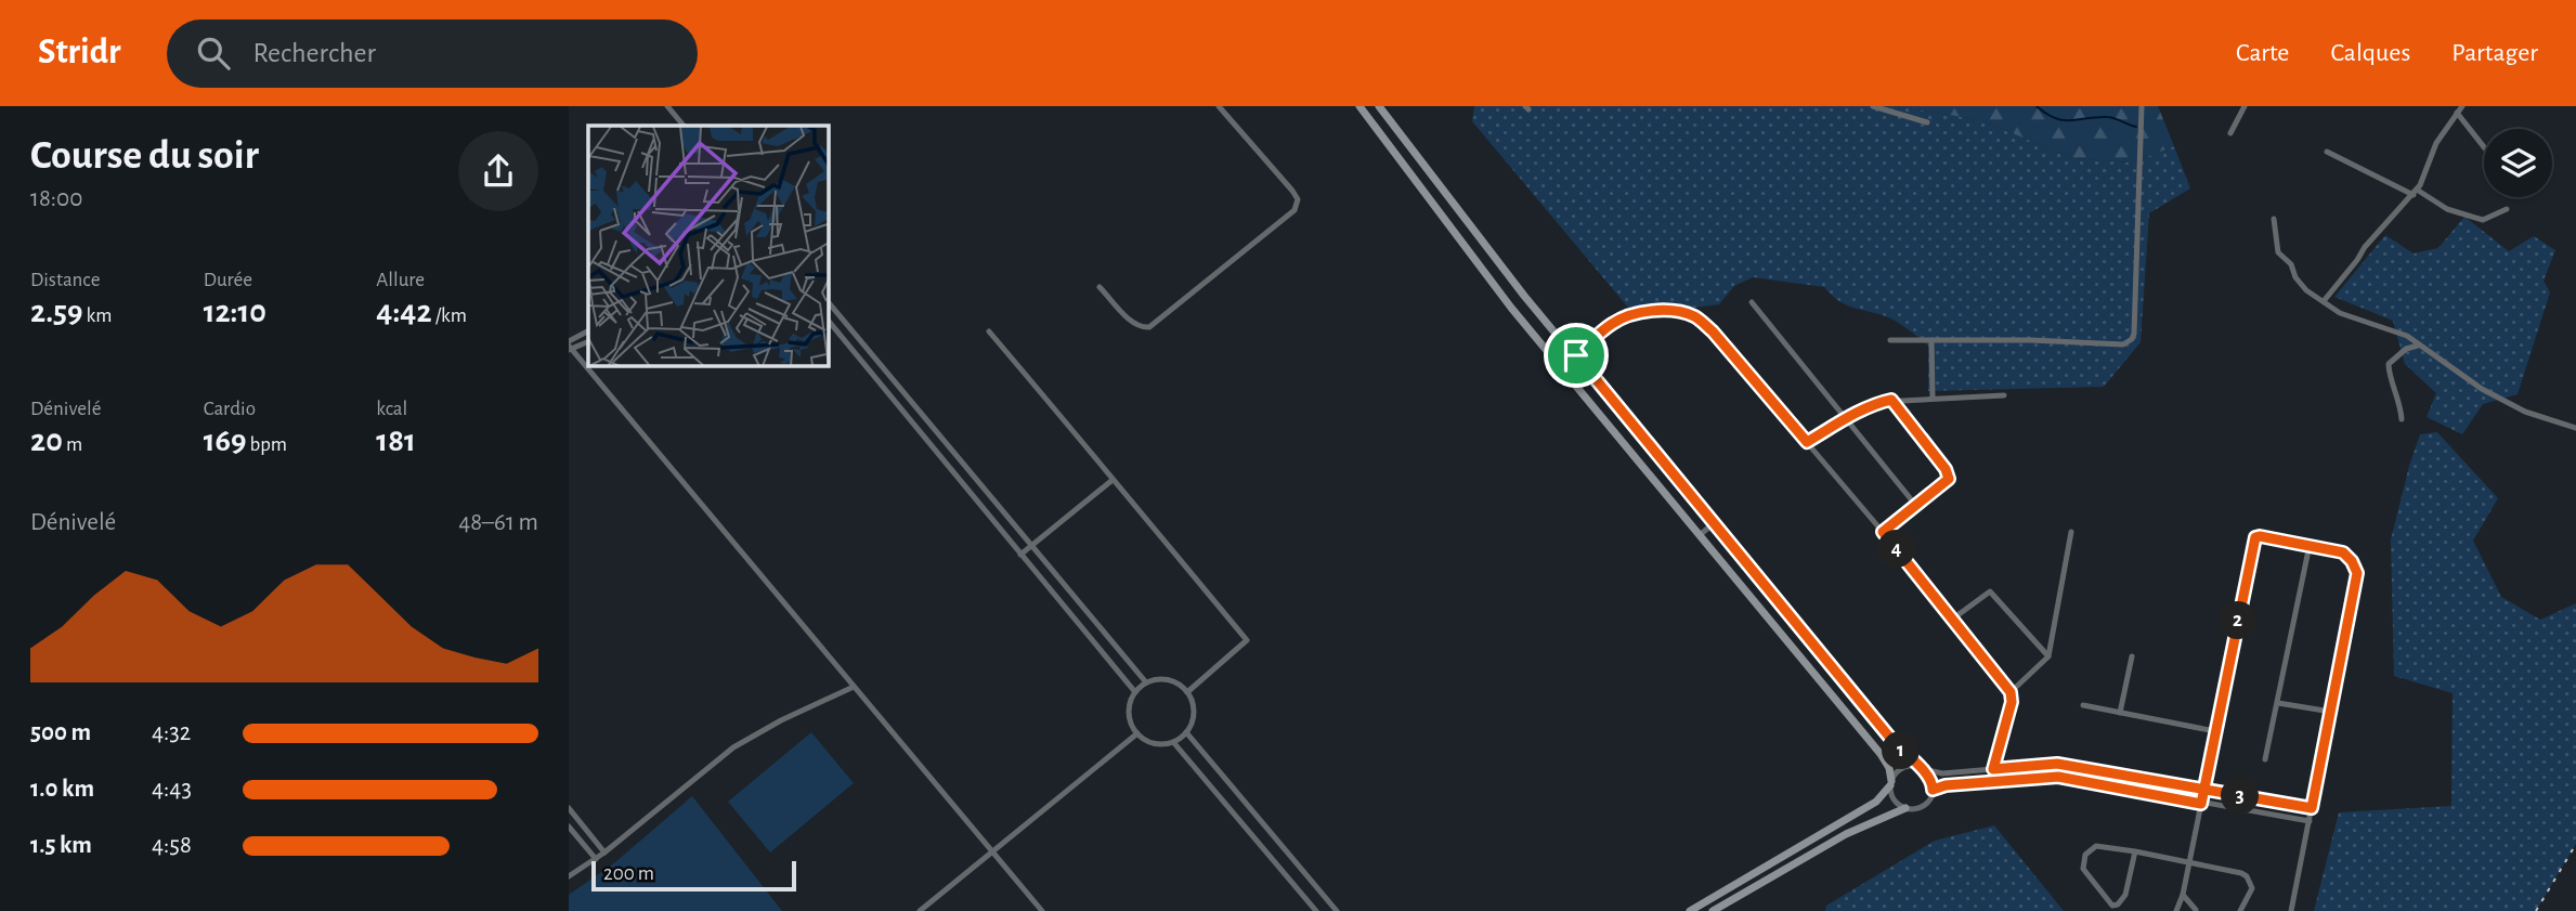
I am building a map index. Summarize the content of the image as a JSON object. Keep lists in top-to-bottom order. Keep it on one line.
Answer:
{"scale_bar":"200 m","page":{"header":"Stridr","search":"Rechercher","nav":["Carte","Calques","Partager"],"heading":["Course du soir","18:00"],"stats":[["Distance","2.59 km"],["Durée","12:10"],["Allure","4:42 /km"],["Dénivelé","20 m"],["Cardio","169 bpm"],["kcal","181"]],"chart":["Dénivelé","48–61 m"],"pins":["4","2","1","3"],"list":[{"name":"500 m","note":"4:32"},{"name":"1.0 km","note":"4:43"},{"name":"1.5 km","note":"4:58"}],"scale":"200 m"}}
